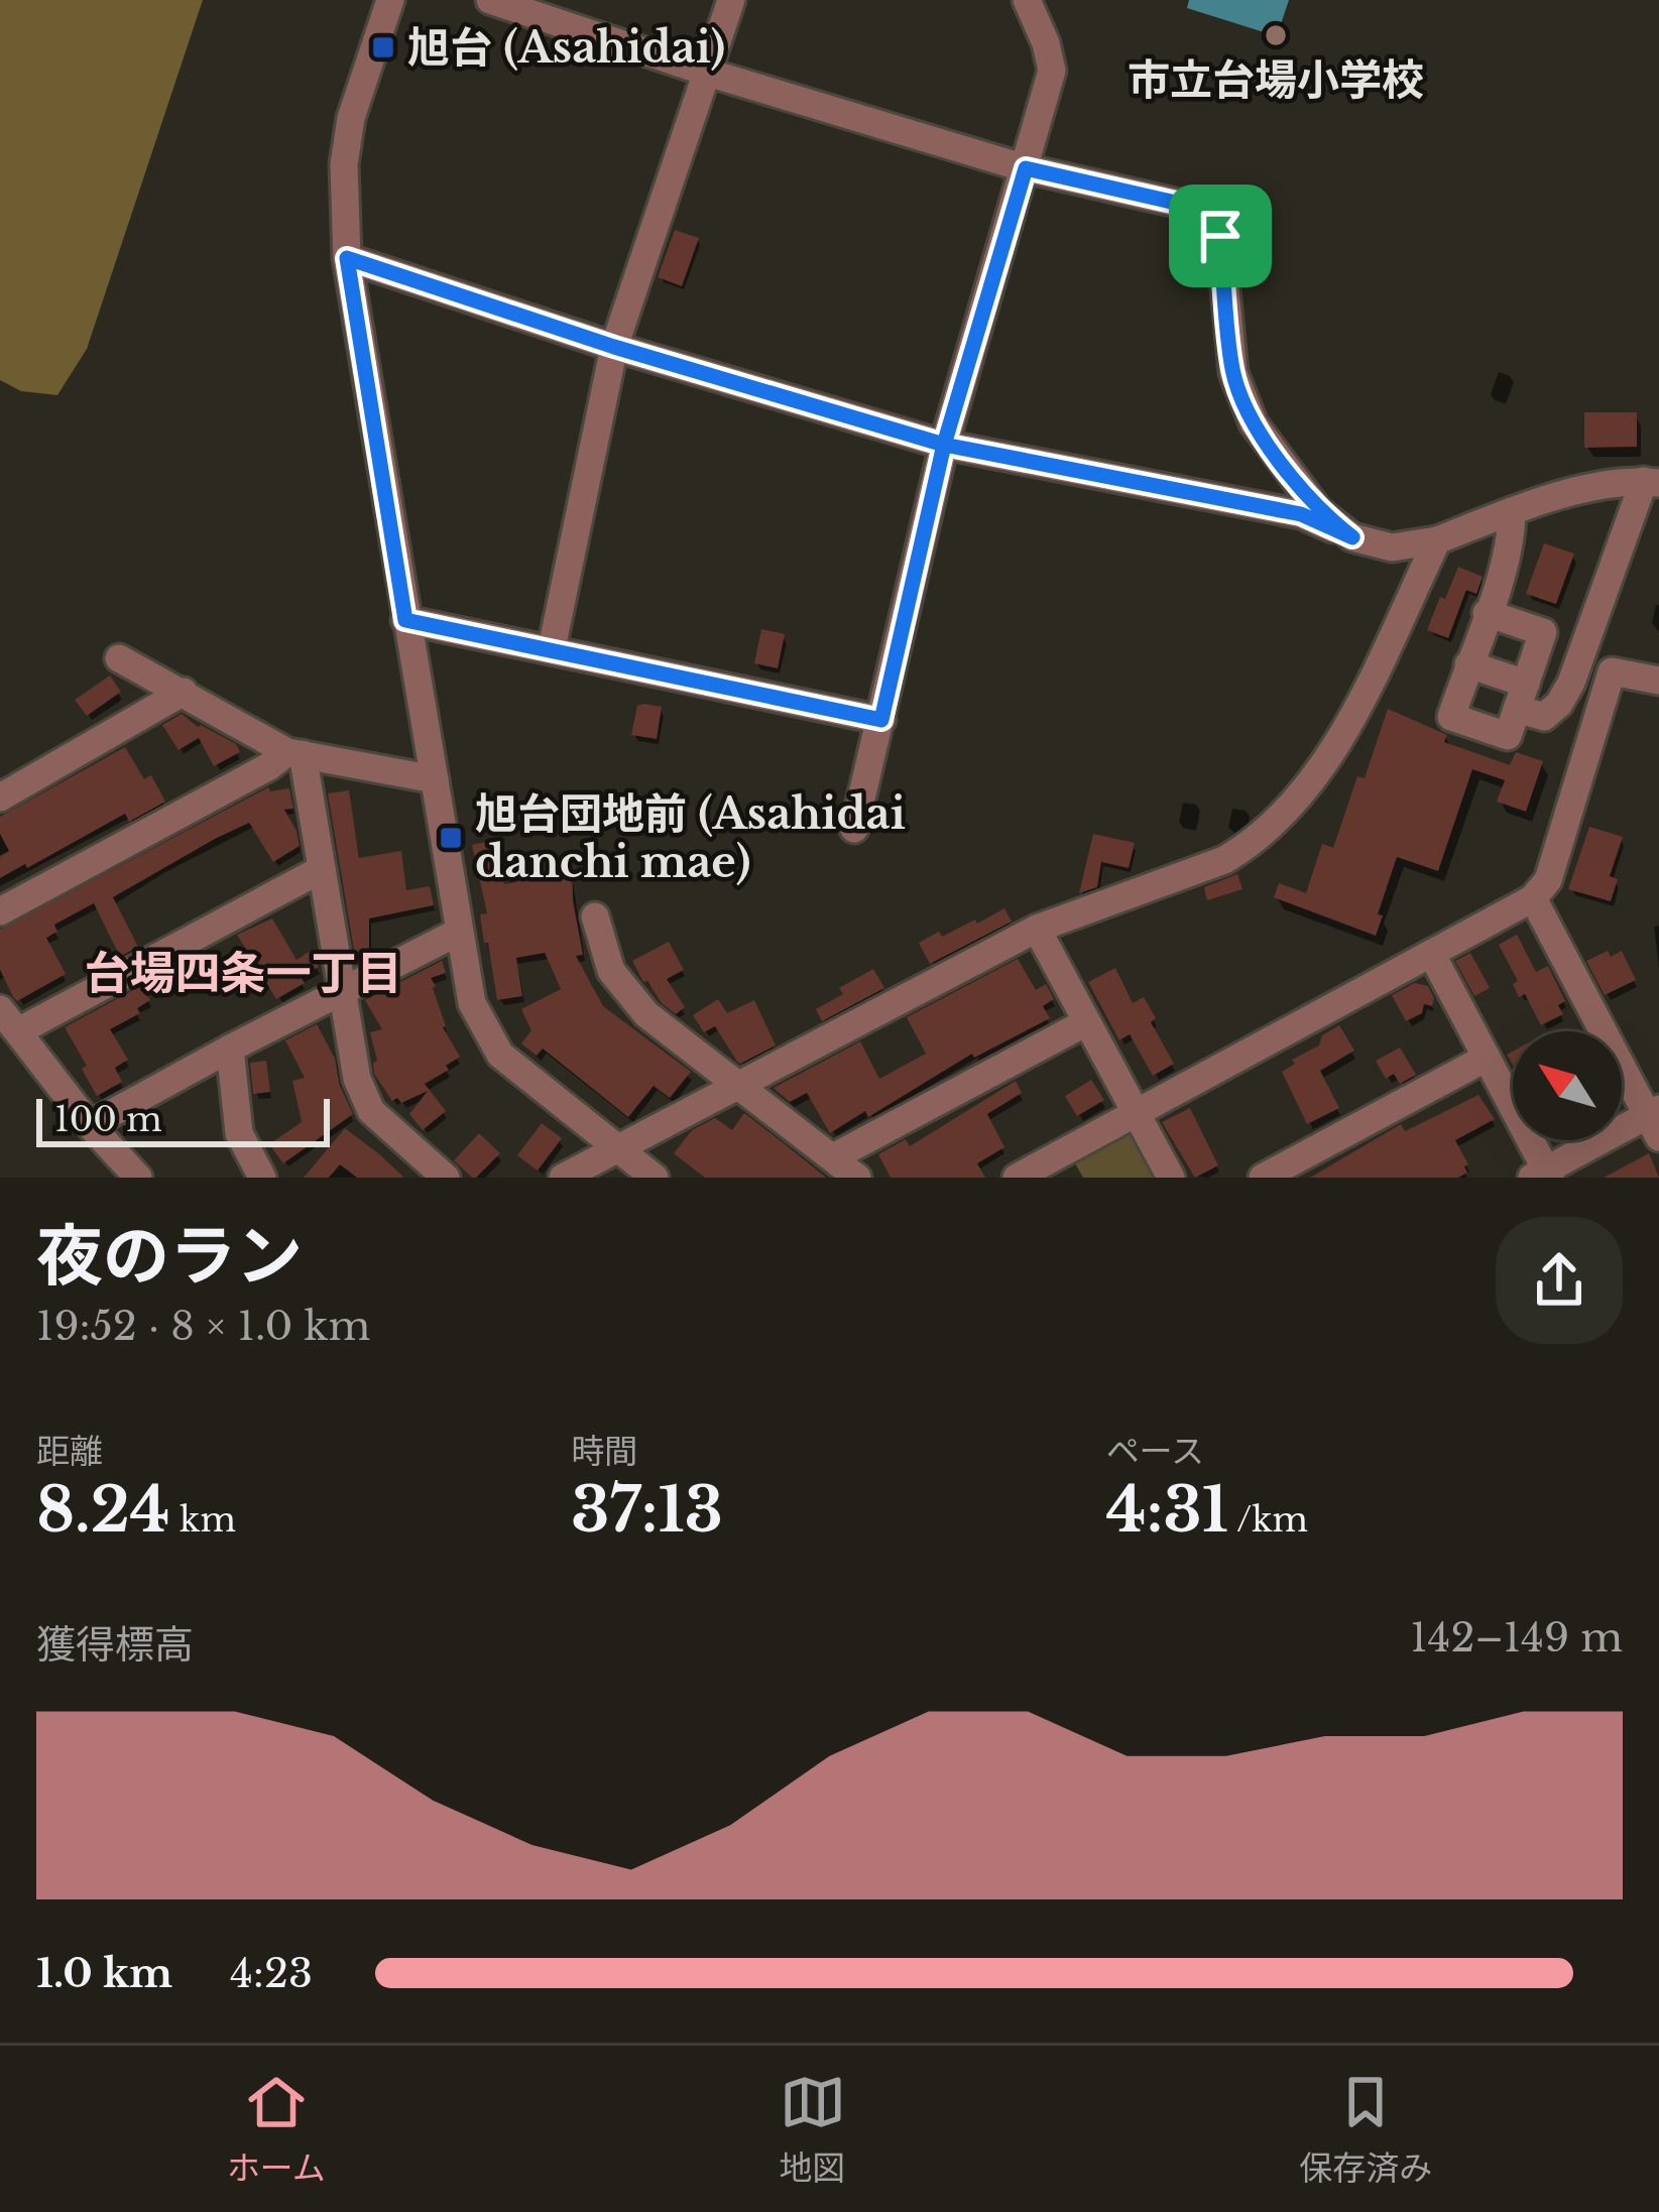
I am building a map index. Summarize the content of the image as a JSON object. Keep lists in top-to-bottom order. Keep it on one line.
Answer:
{"districts":["台場四条一丁目"],"places":{"other":["市立台場小学校"],"transit":["旭台 (Asahidai)","旭台団地前 (Asahidai danchi mae)"]},"scale_bar":"100 m","north":"top left","page":{"scale":"100 m","heading":["夜のラン","19:52 · 8 × 1.0 km"],"stats":[["距離","8.24 km"],["時間","37:13"],["ペース","4:31 /km"]],"chart":["獲得標高","142–149 m"],"list":[{"name":"1.0 km","note":"4:23"}],"tabs":["ホーム","地図","保存済み"]}}
